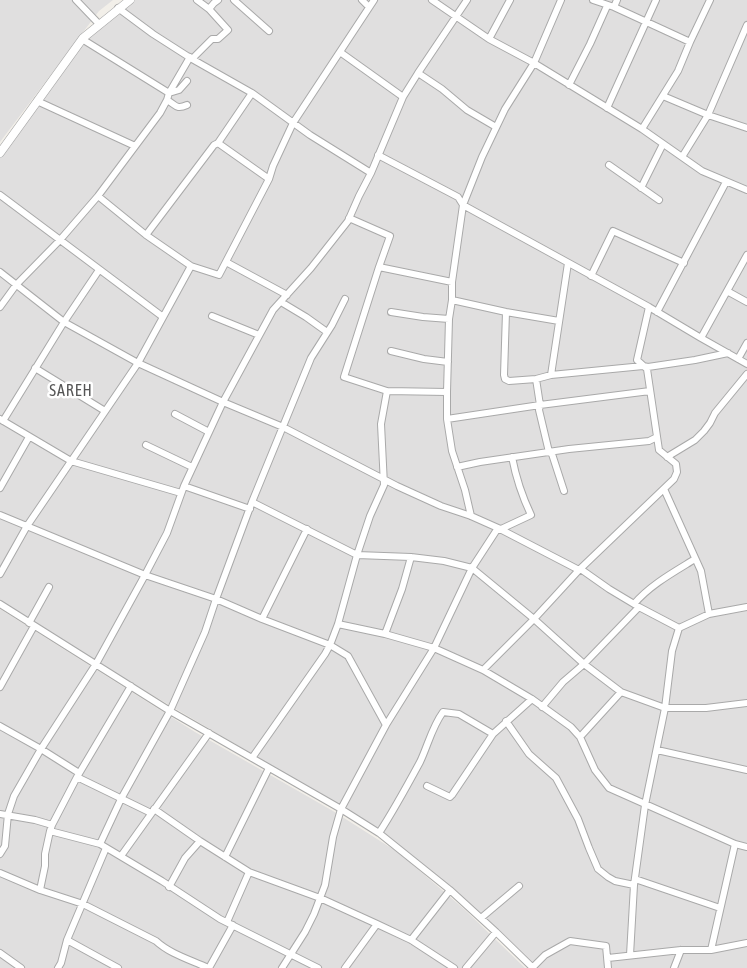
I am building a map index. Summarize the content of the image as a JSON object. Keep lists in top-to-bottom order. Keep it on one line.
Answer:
{"districts":["SAREH"]}
